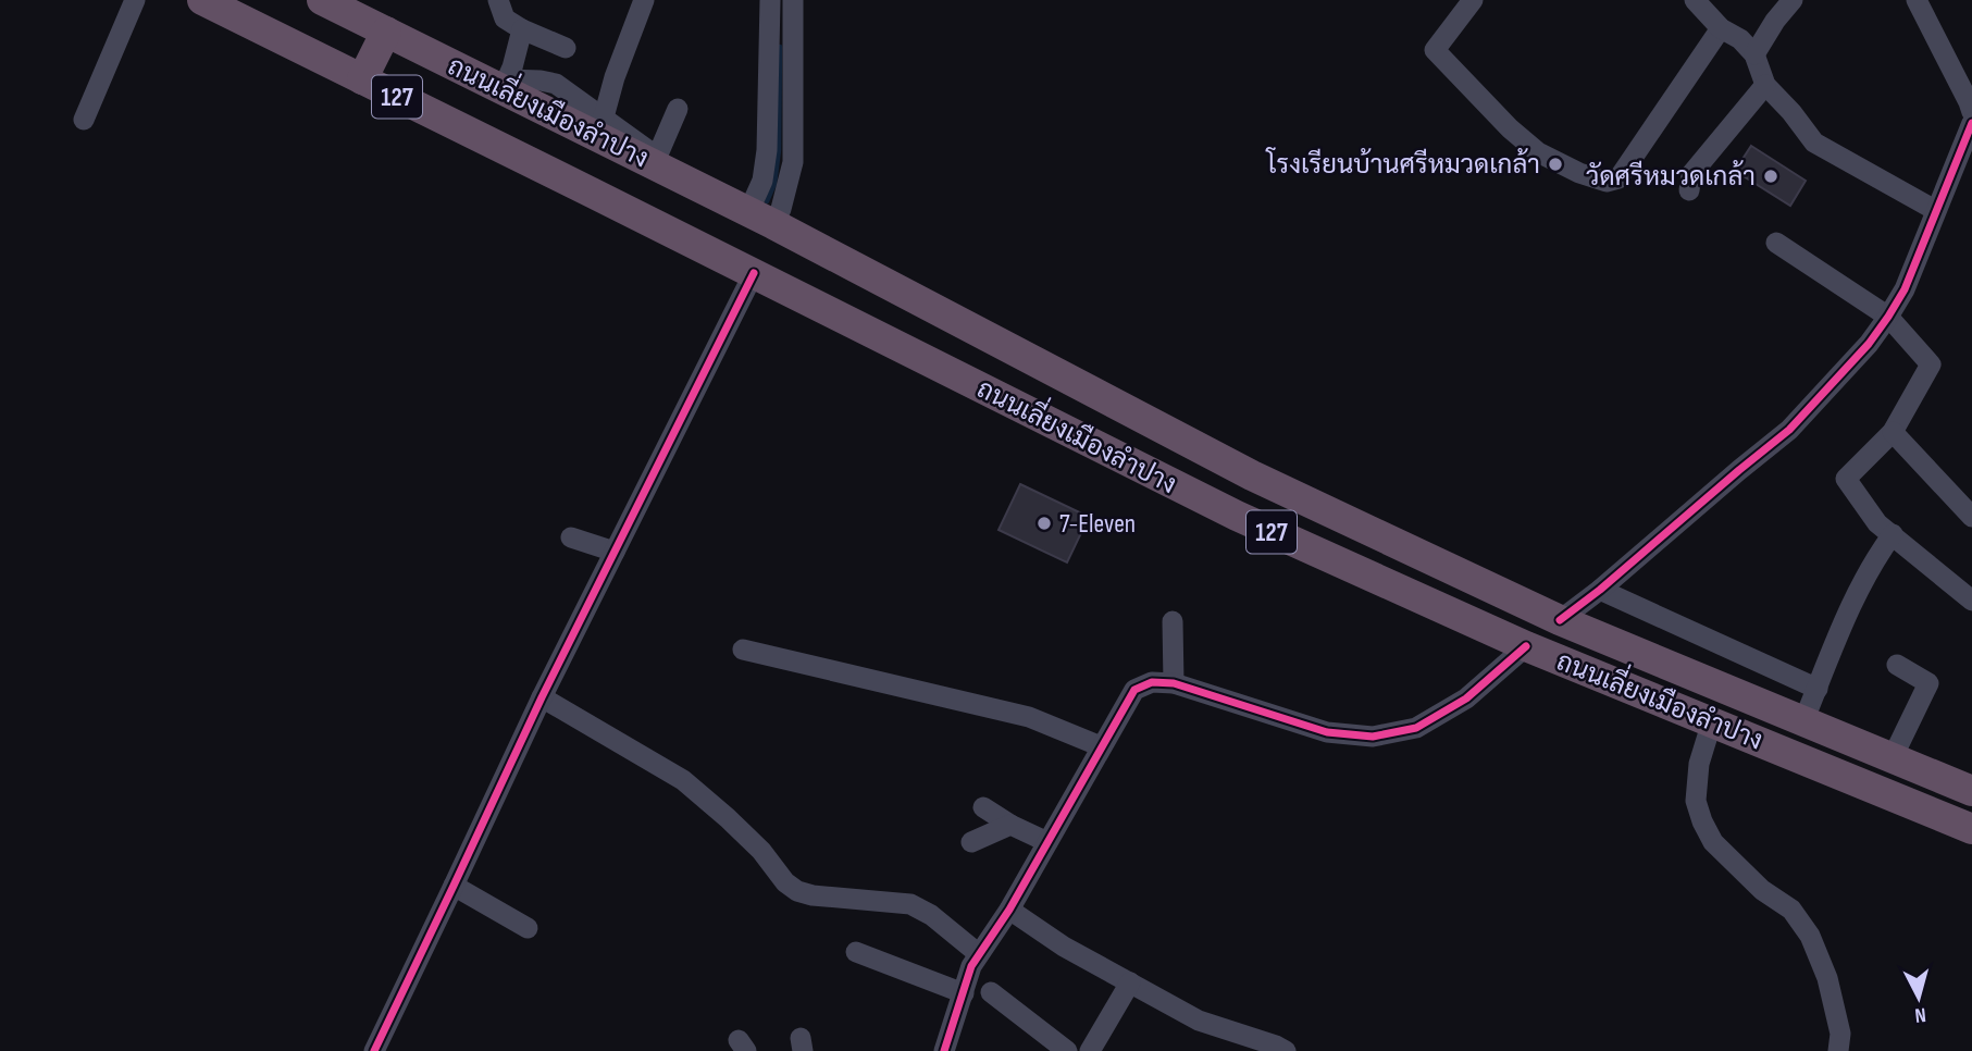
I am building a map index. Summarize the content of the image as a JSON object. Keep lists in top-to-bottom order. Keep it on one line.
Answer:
{"streets":{"highway":["127","ถนนเลี่ยงเมืองลำปาง"]},"places":["โรงเรียนบ้านศรีหมวดเกล้า","วัดศรีหมวดเกล้า","7-Eleven"],"north":"bottom"}
